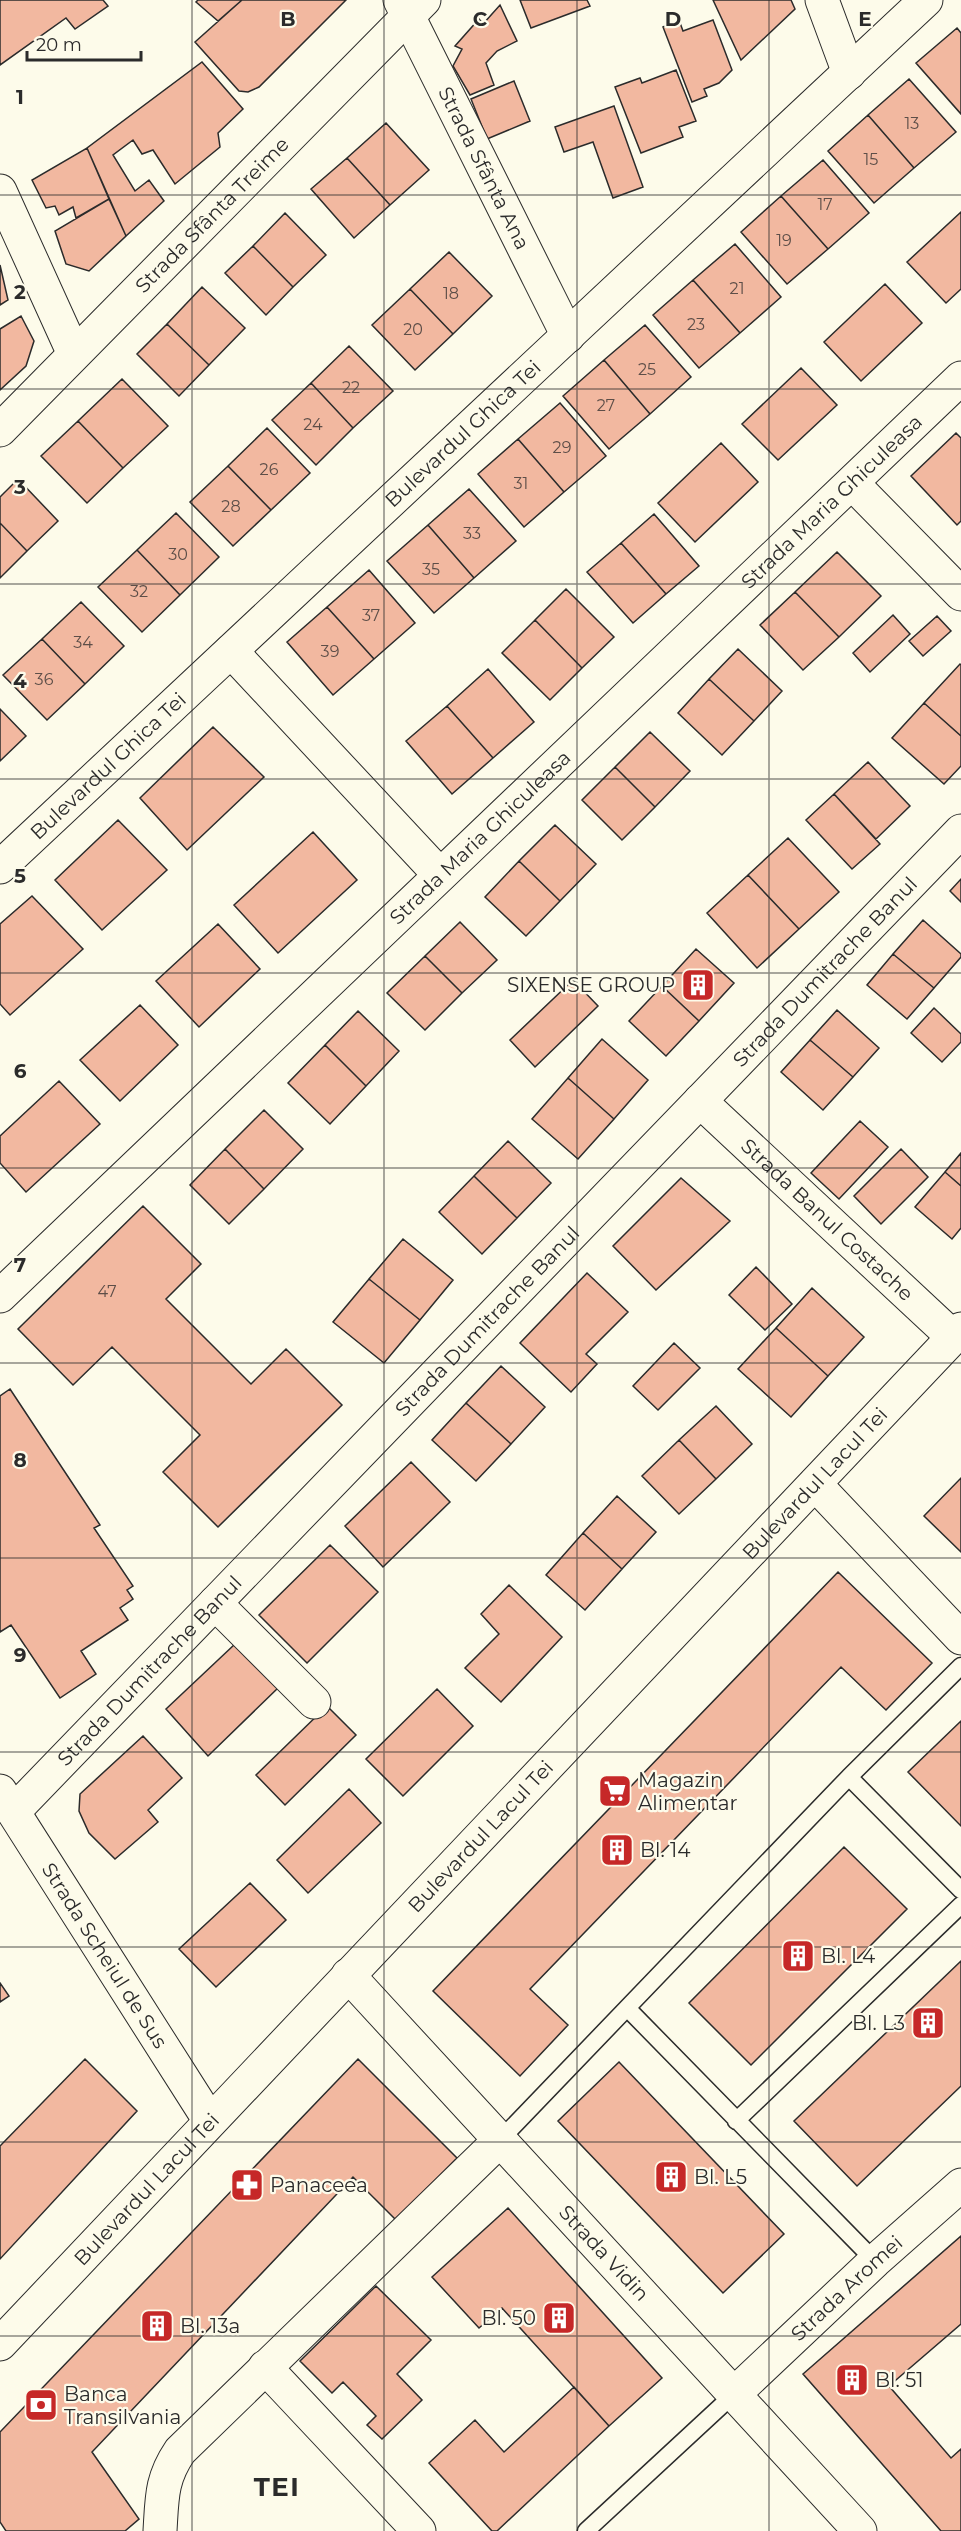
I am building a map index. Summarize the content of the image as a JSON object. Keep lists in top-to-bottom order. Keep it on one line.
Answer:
{"streets":{"street":["Strada Sfânta Ana","Strada Sfânta Treime","Bulevardul Ghica Tei","Strada Maria Ghiculeasa","Strada Dumitrache Banul","Strada Banul Costache","Bulevardul Lacul Tei","Strada Scheiul de Sus","Strada Vidin","Strada Aromei"]},"crossings":[["Strada Sfânta Ana","Strada Sfânta Treime"],["Strada Sfânta Ana","Bulevardul Ghica Tei"],["Strada Dumitrache Banul","Strada Banul Costache"],["Strada Dumitrache Banul","Strada Scheiul de Sus"],["Strada Banul Costache","Bulevardul Lacul Tei"],["Bulevardul Lacul Tei","Strada Scheiul de Sus"],["Bulevardul Lacul Tei","Strada Vidin"],["Strada Vidin","Strada Aromei"]],"districts":["TEI"],"places":{"building":["SIXENSE GROUP","Bl. 14","Bl. L4","Bl. L3","Bl. L5","Bl. 50","Bl. 13a","Bl. 51"],"supermarket":["Magazin Alimentar"],"pharmacy":["Panaceea"],"bank":["Banca Transilvania"]},"house_numbers":["13","15","17","19","21","18","23","20","25","22","27","24","29","26","31","28","33","30","35","32","37","34","39","36","47"],"scale_bar":"20 m","grid":{"columns":["B","C","D","E"],"rows":["1","2","3","4","5","6","7","8","9"]}}
